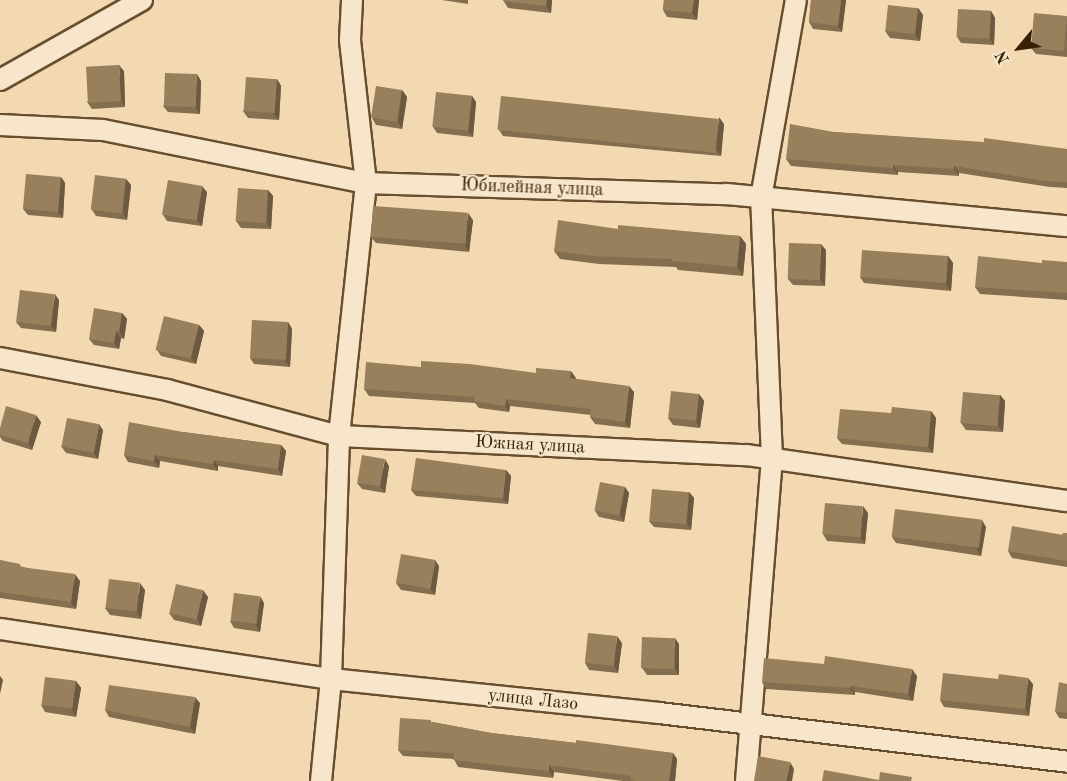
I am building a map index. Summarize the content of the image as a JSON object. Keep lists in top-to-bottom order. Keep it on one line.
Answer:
{"streets":{"street":["Юбилейная улица","Южная улица","улица Лазо"]},"north":"bottom left"}
